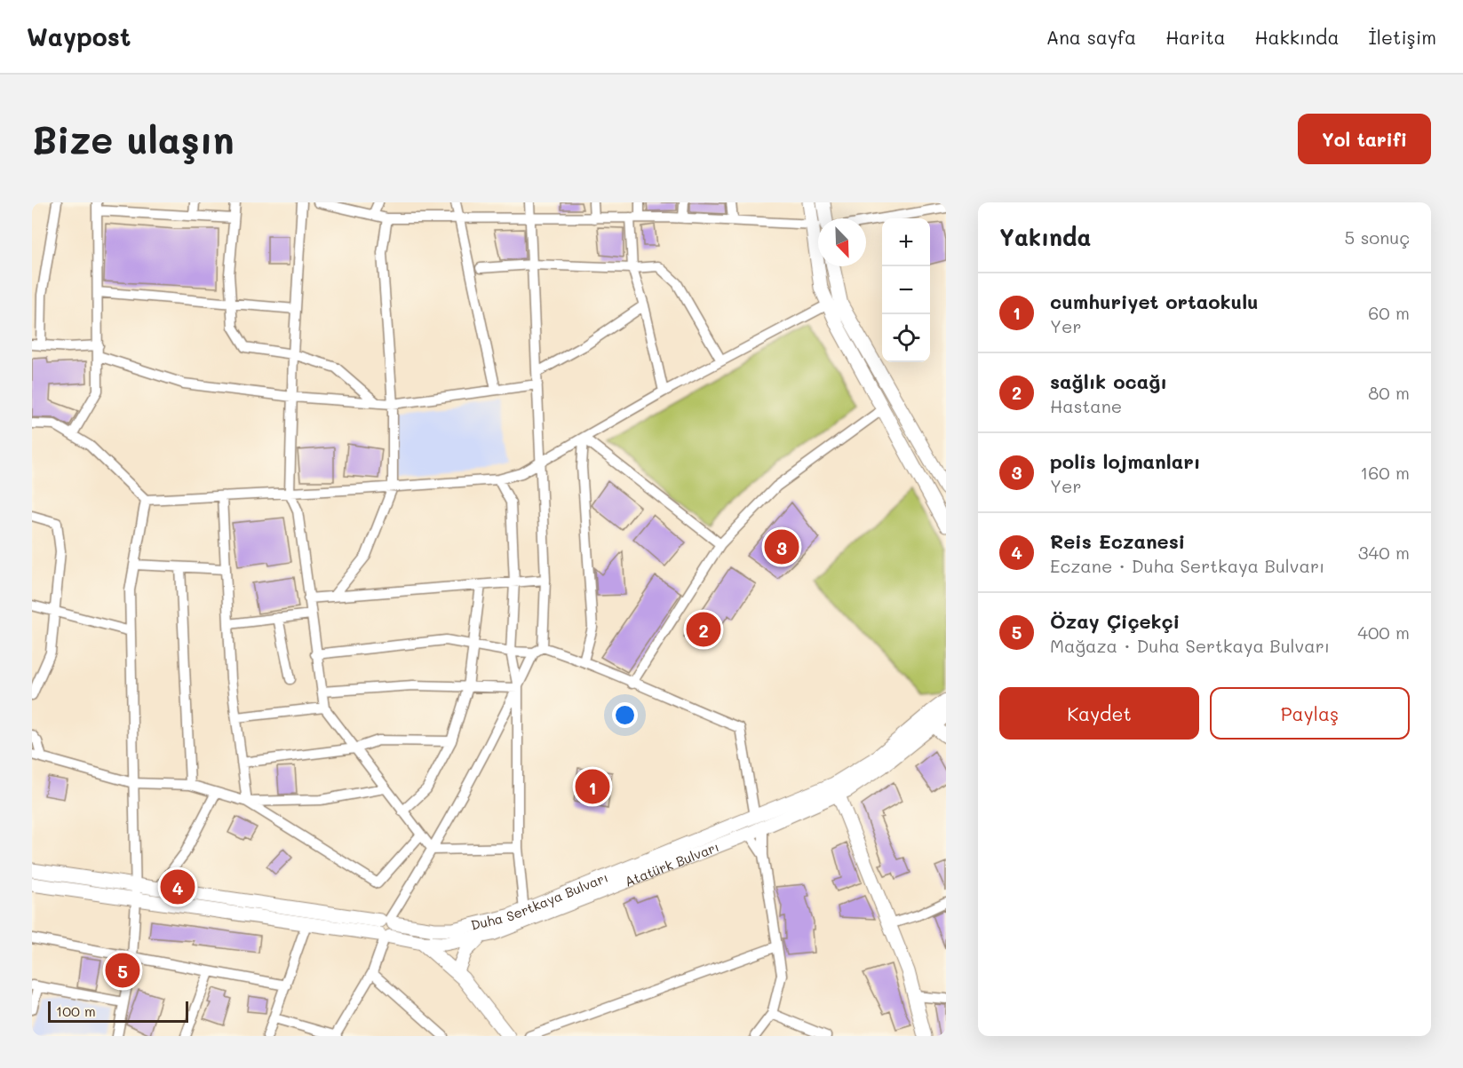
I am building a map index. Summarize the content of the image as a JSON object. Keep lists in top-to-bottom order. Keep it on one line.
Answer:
{"streets":{"main road":["Atatürk Bulvarı","Duha Sertkaya Bulvarı"]},"crossings":[["Atatürk Bulvarı","Duha Sertkaya Bulvarı"]],"scale_bar":"100 m","north":"bottom right","page":{"header":"Waypost","nav":["Ana sayfa","Harita","Hakkında","İletişim"],"buttons":["Yol tarifi",["Kaydet","Paylaş"]],"title":"Bize ulaşın","heading":["Yakında","5 sonuç"],"map_buttons":["+","−"],"list":[{"mark":"1","name":"cumhuriyet ortaokulu","note":"Yer","value":"60 m"},{"mark":"2","name":"sağlık ocağı","note":"Hastane","value":"80 m"},{"mark":"3","name":"polis lojmanları","note":"Yer","value":"160 m"},{"mark":"4","name":"Reis Eczanesi","note":"Eczane · Duha Sertkaya Bulvarı","value":"340 m"},{"mark":"5","name":"Özay Çiçekçi","note":"Mağaza · Duha Sertkaya Bulvarı","value":"400 m"}],"pins":["3","2","1","4","5"],"scale":"100 m"}}
